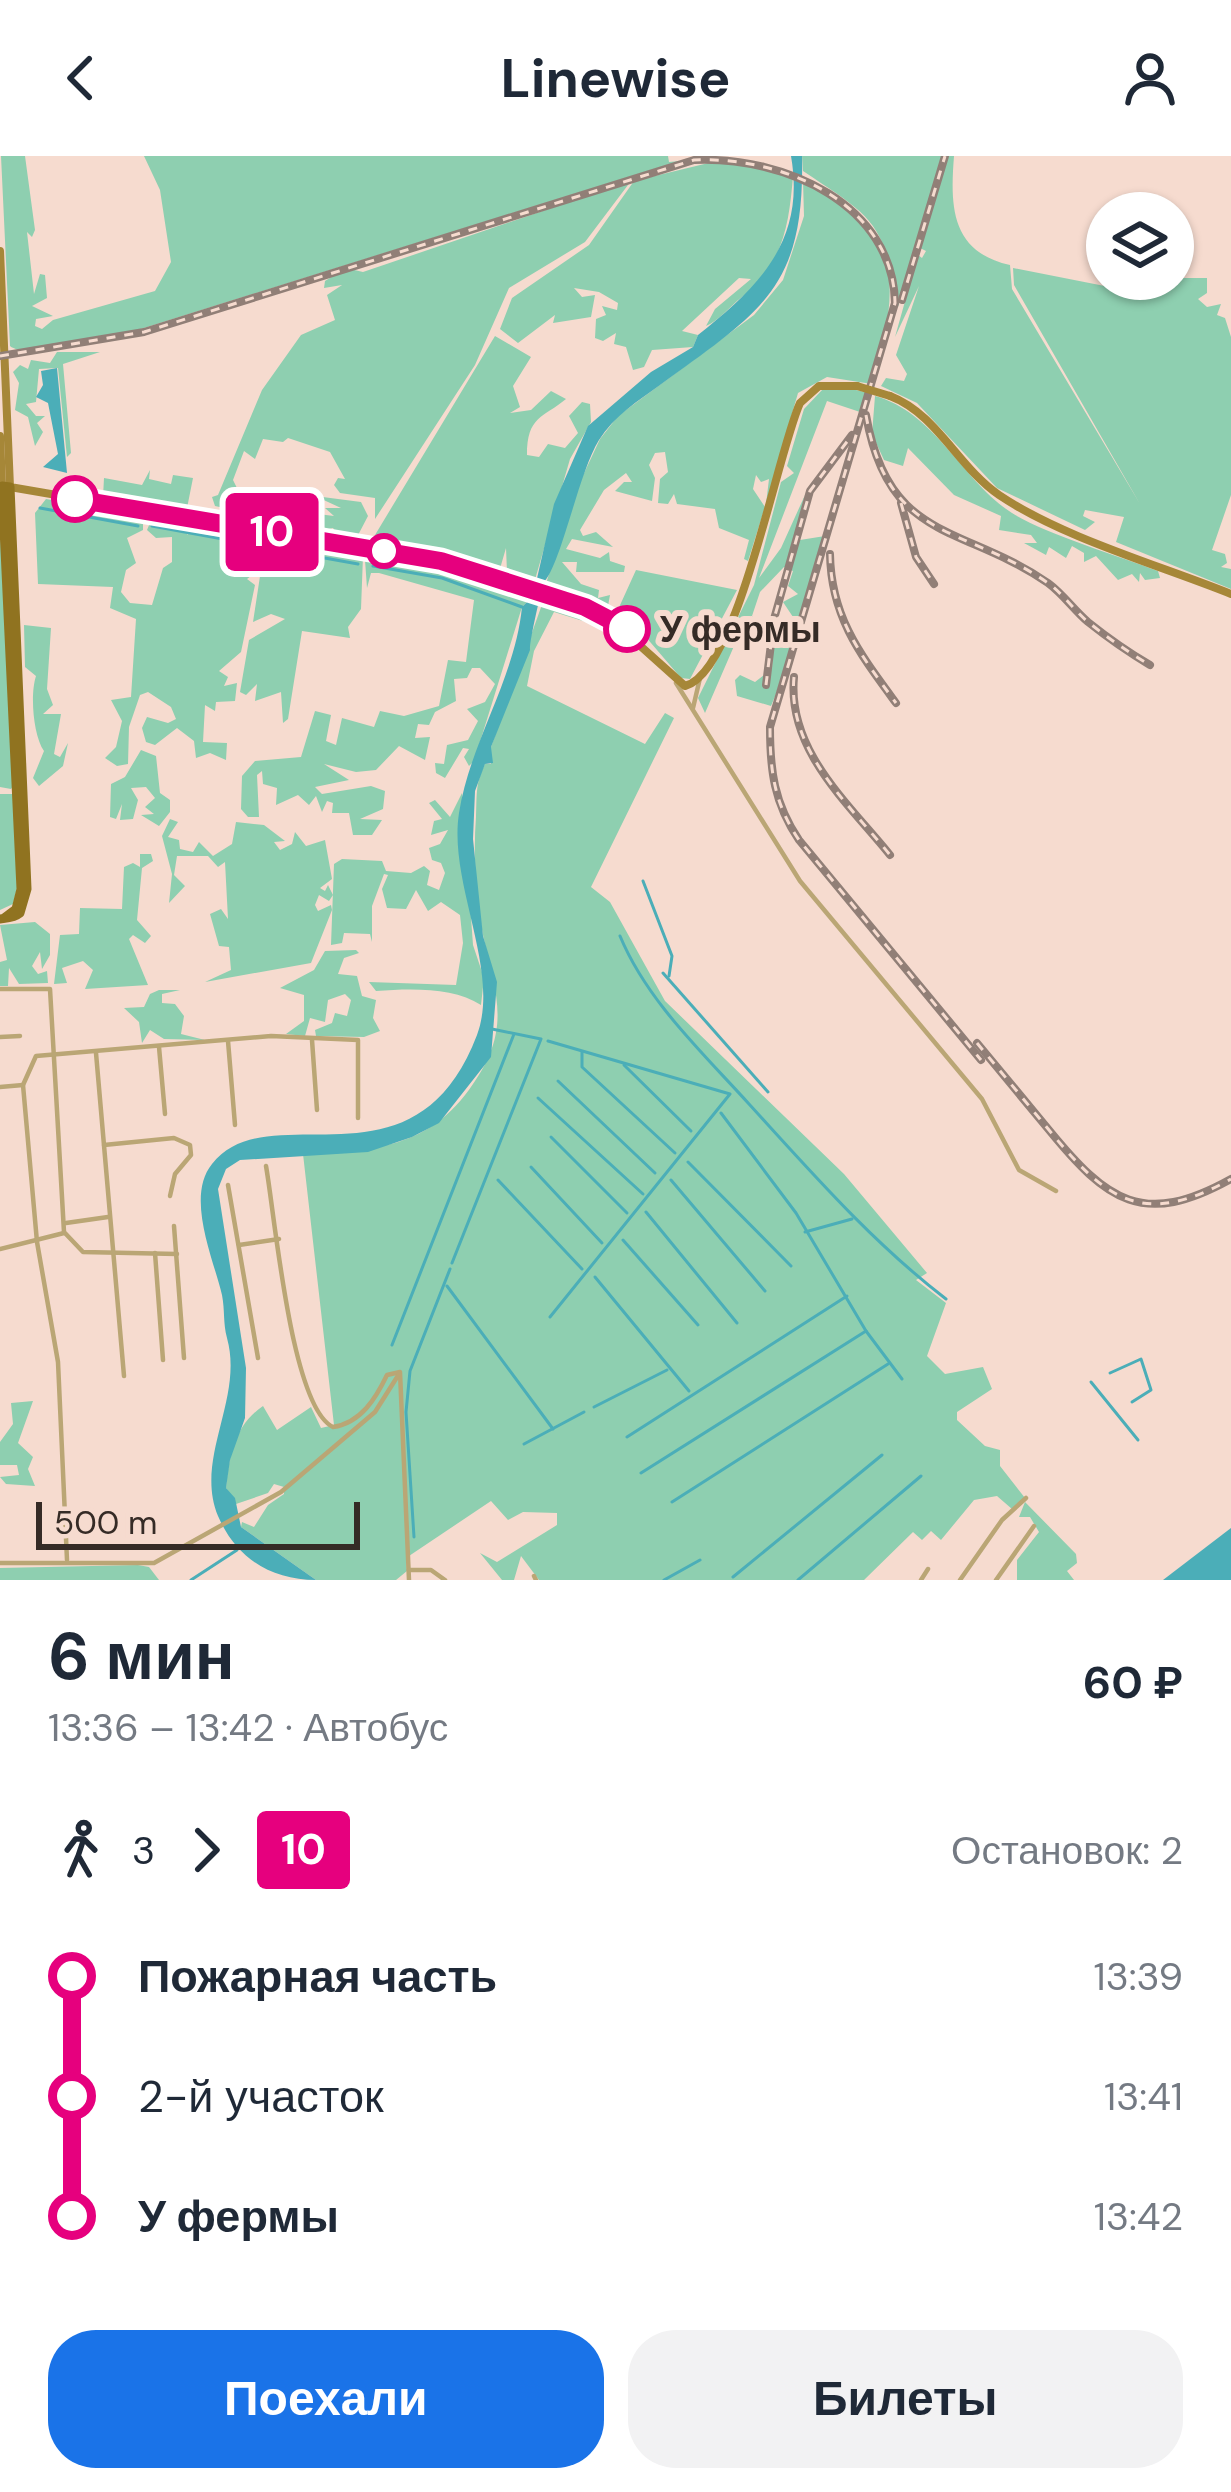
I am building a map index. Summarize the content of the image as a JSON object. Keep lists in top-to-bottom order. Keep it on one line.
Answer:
{"places":["У фермы"],"lines":["bus line 10"],"scale_bar":"500 m","page":{"header":"Linewise","on_map":"10","scale":"500 m","heading":["6 мин","13:36 – 13:42 · Автобус","60 ₽"],"legs":["3","10","Остановок: 2"],"list":[{"name":"Пожарная часть","value":"13:39"},{"name":"2-й участок","value":"13:41"},{"name":"У фермы","value":"13:42"}],"buttons":["Поехали","Билеты"]}}
